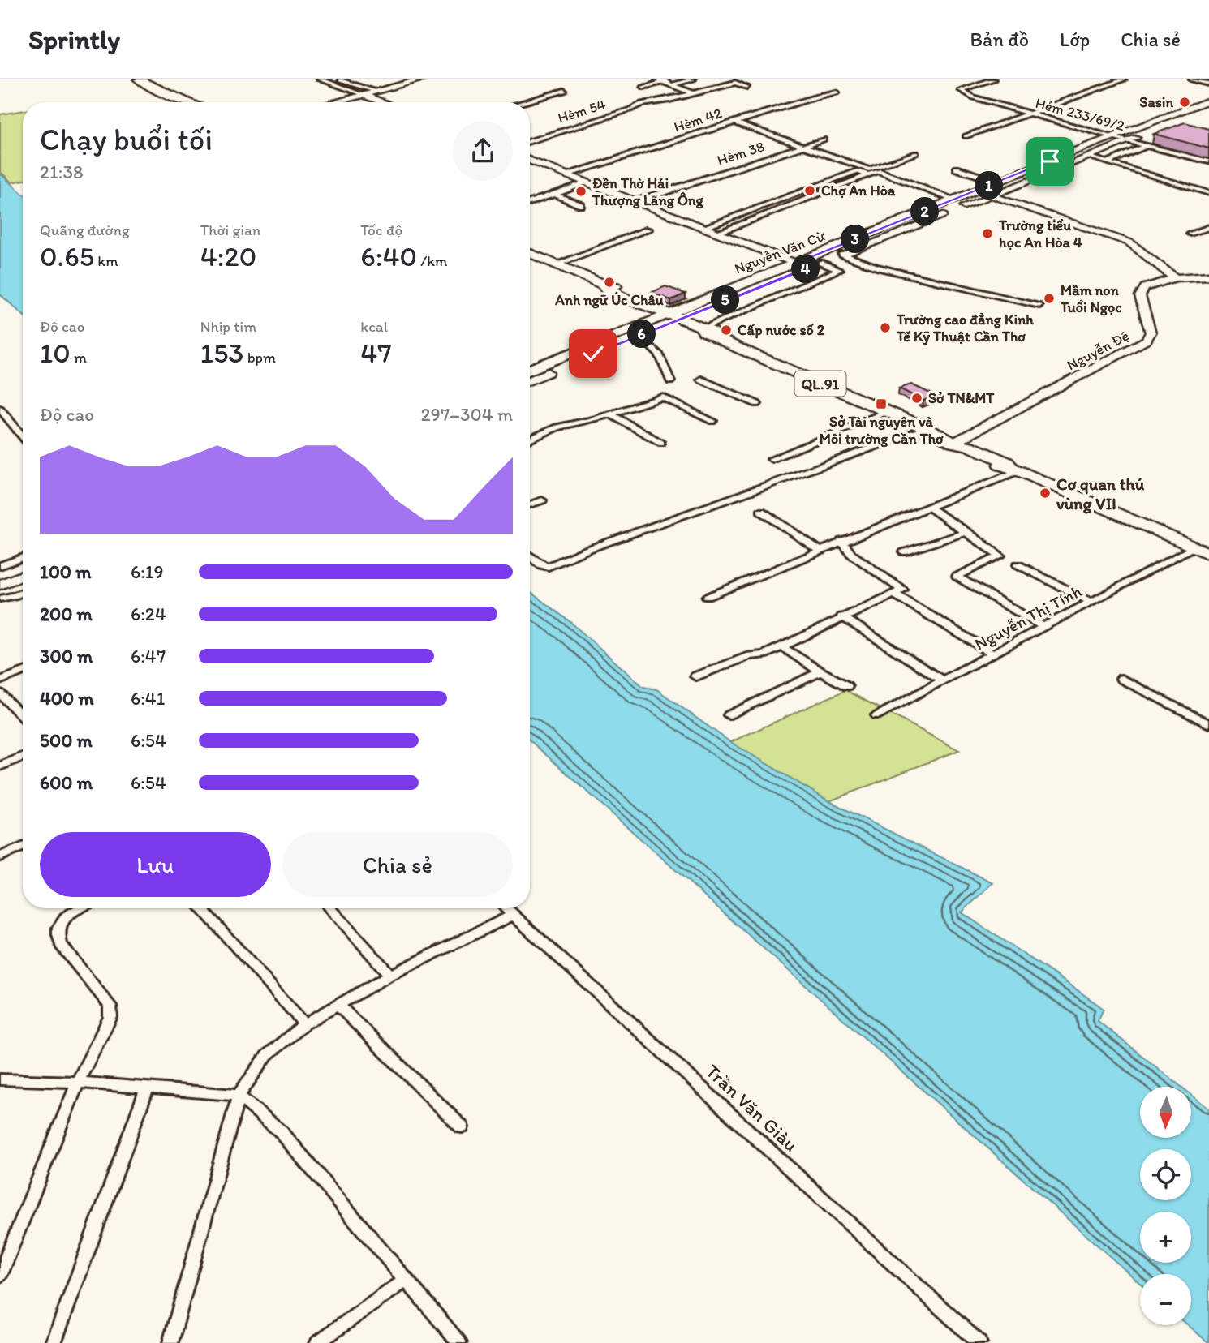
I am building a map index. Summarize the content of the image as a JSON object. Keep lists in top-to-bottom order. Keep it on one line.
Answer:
{"streets":{"highway":["QL.91"],"main road":["Nguyễn Văn Cừ","Nguyễn Đệ"],"street":["Hèm 54","Hẻm 233/69/2","Hèm 42","Hèm 38","Nguyễn Thị Tính","Trần Văn Giàu"]},"crossings":[["Hẻm 233/69/2","Nguyễn Văn Cừ"],["Nguyễn Văn Cừ","QL.91"],["Nguyễn Đệ","QL.91"],["QL.91","Nguyễn Thị Tính"]],"places":{"other":["Sasin","Chợ An Hòa","Đền Thờ Hải Thượng Lãng Ông","Trường tiểu học An Hòa 4","Anh ngữ Úc Châu","Mầm non Tuổi Ngọc","Trường cao đẳng Kinh Tế Kỹ Thuật Cần Thơ","Cấp nước số 2","Sở TN&MT","Cơ quan thú vùng VII"],"transit":["Sở Tài nguyên và Môi trường Cần Thơ"]},"north":"bottom","page":{"header":"Sprintly","nav":["Bản đồ","Lớp","Chia sẻ"],"heading":["Chạy buổi tối","21:38"],"pins":["1","2","3","4","5","6"],"stats":[["Quãng đường","0.65 km"],["Thời gian","4:20"],["Tốc độ","6:40 /km"],["Độ cao","10 m"],["Nhịp tim","153 bpm"],["kcal","47"]],"chart":["Độ cao","297–304 m"],"list":[{"name":"100 m","note":"6:19"},{"name":"200 m","note":"6:24"},{"name":"300 m","note":"6:47"},{"name":"400 m","note":"6:41"},{"name":"500 m","note":"6:54"},{"name":"600 m","note":"6:54"}],"buttons":["Lưu","Chia sẻ"],"map_buttons":["+","−"]}}
